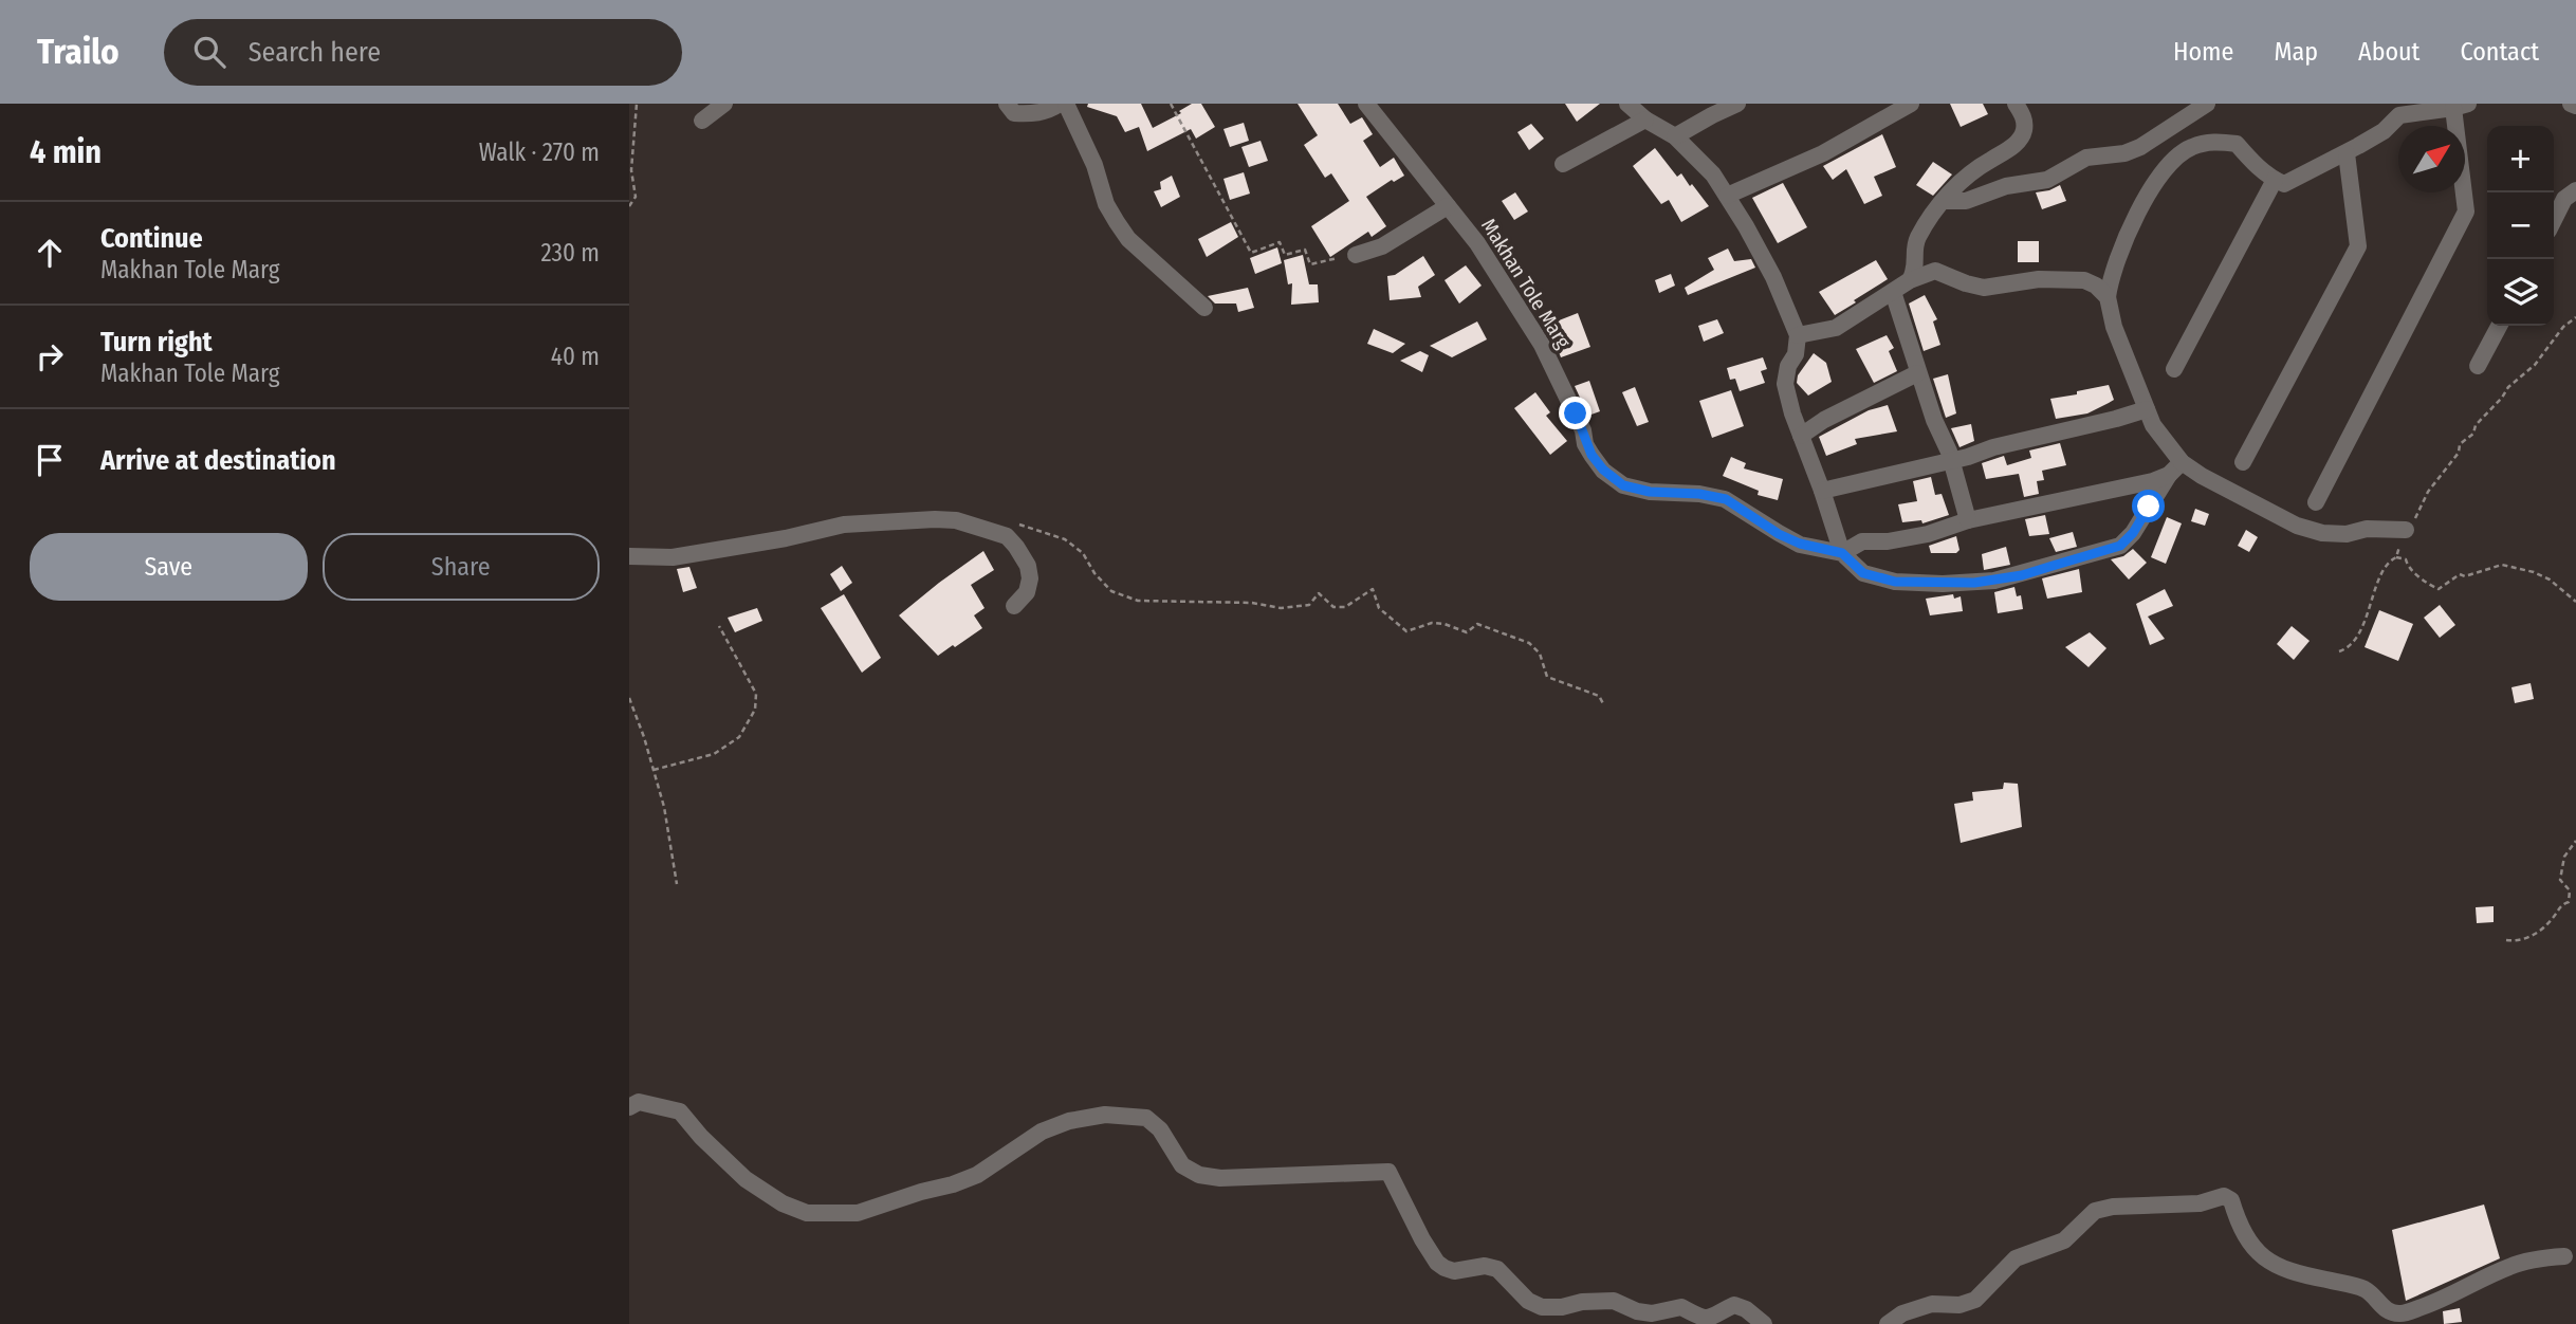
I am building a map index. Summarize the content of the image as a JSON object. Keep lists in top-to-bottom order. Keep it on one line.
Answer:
{"streets":{"street":["Makhan Tole Marg"]},"north":"top right","page":{"header":"Trailo","search":"Search here","nav":["Home","Map","About","Contact"],"heading":["4 min","Walk · 270 m"],"map_buttons":["+","−"],"list":[["Continue","Makhan Tole Marg","230 m"],["Turn right","Makhan Tole Marg","40 m"],"Arrive at destination"],"buttons":["Save","Share"]}}
